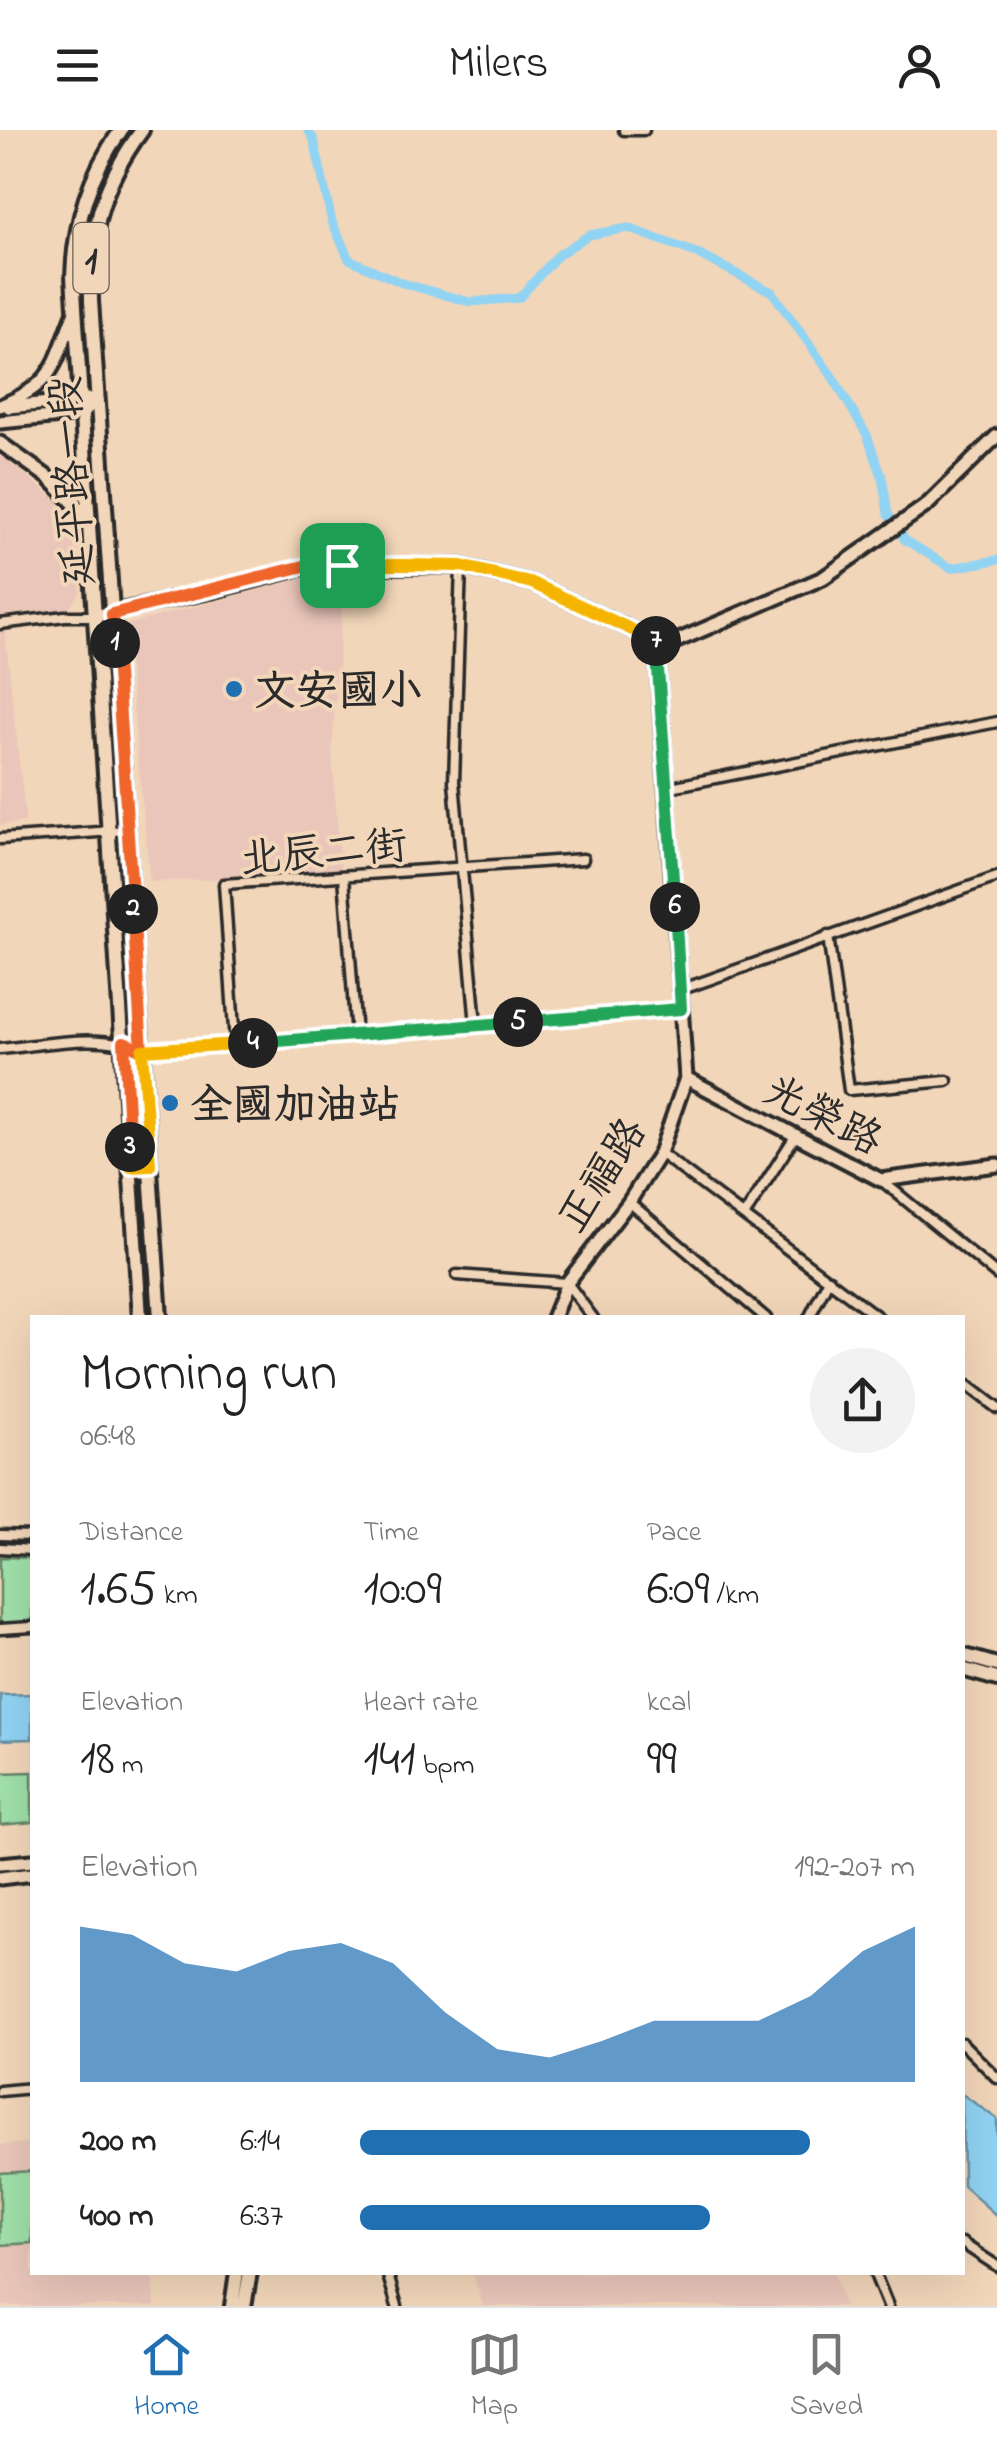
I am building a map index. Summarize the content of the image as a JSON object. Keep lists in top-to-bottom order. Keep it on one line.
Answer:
{"streets":{"main road":["1","延平路一段"],"street":["北辰二街","光榮路","正福路"]},"crossings":[["光榮路","正福路"]],"places":["文安國小","全國加油站"],"page":{"header":"Milers","pins":["7","1","6","2","5","4","3"],"heading":["Morning run","06:48"],"stats":[["Distance","1.65 km"],["Time","10:09"],["Pace","6:09 /km"],["Elevation","18 m"],["Heart rate","141 bpm"],["kcal","99"]],"chart":["Elevation","192–207 m"],"list":[{"name":"200 m","note":"6:14"},{"name":"400 m","note":"6:37"}],"tabs":["Home","Map","Saved"]}}
